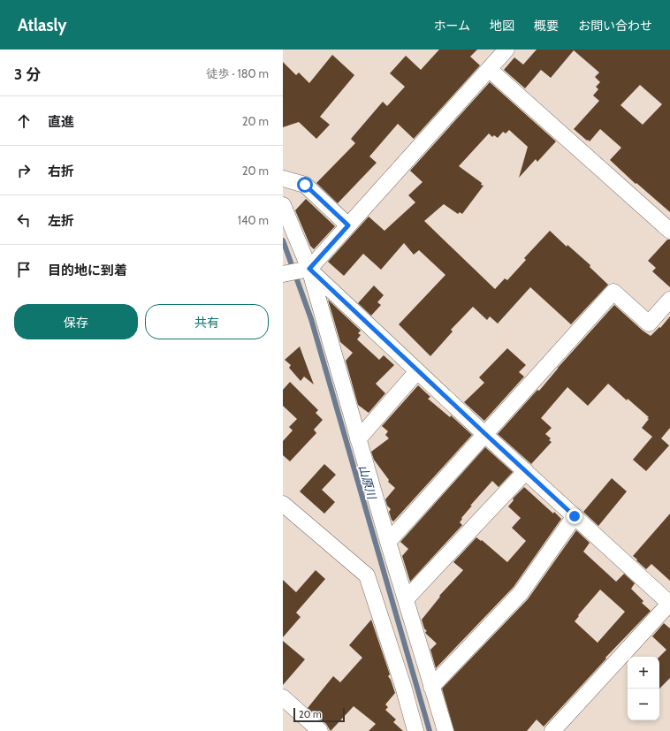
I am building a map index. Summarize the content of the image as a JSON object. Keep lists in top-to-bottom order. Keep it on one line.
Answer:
{"water":["山原川"],"scale_bar":"20 m","page":{"header":"Atlasly","nav":["ホーム","地図","概要","お問い合わせ"],"heading":["3 分","徒歩 · 180 m"],"list":[["直進","20 m"],["右折","20 m"],["左折","140 m"],"目的地に到着"],"buttons":["保存","共有"],"map_buttons":["+","−"],"scale":"20 m"}}
